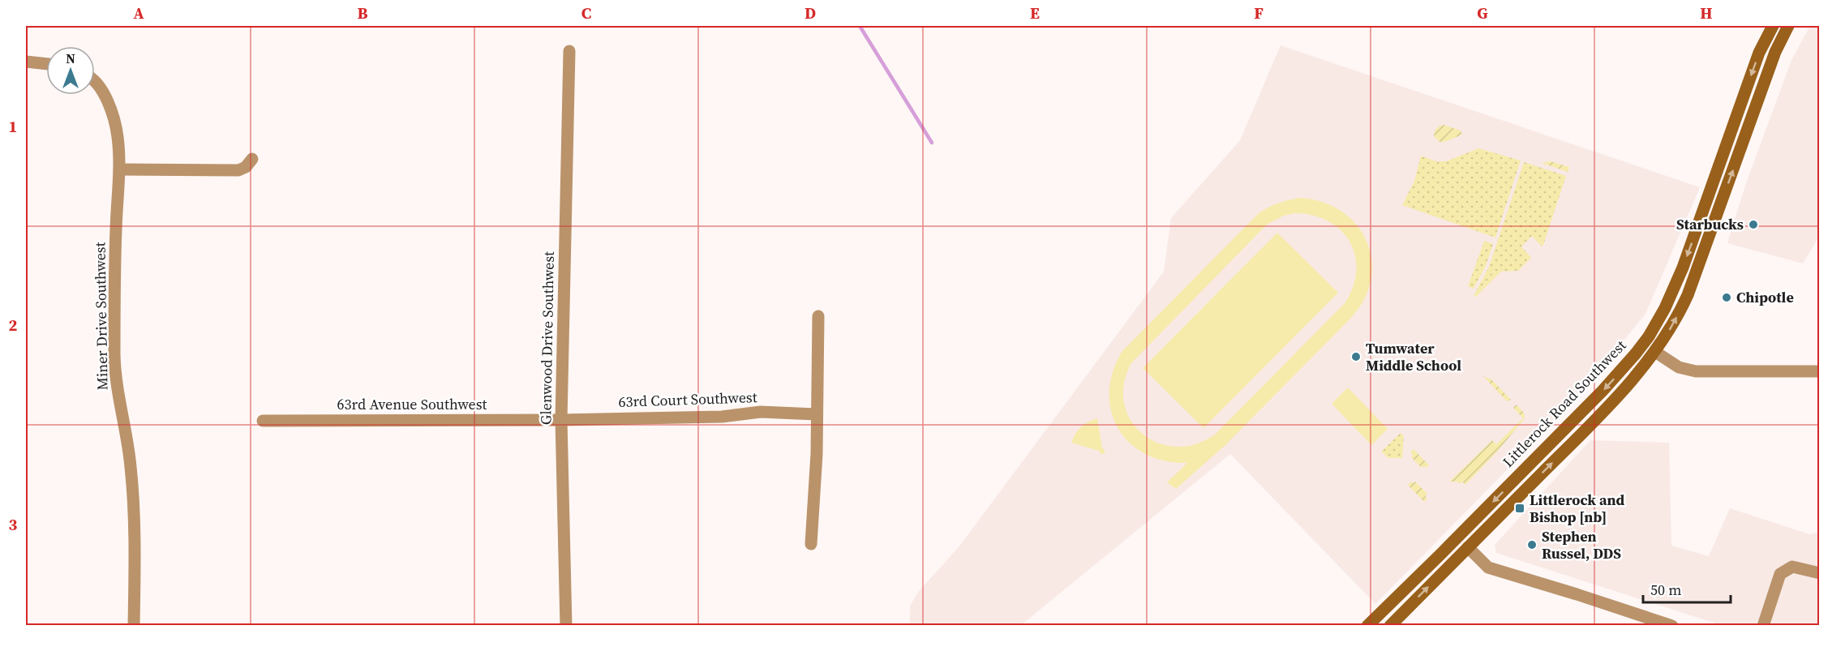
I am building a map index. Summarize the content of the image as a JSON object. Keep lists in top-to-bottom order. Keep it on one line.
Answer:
{"streets":{"main road":["Littlerock Road Southwest"],"street":["Miner Drive Southwest","Glenwood Drive Southwest","63rd Court Southwest","63rd Avenue Southwest"]},"crossings":[["Glenwood Drive Southwest","63rd Court Southwest"],["Glenwood Drive Southwest","63rd Avenue Southwest"],["63rd Court Southwest","63rd Avenue Southwest"]],"places":{"other":["Starbucks","Chipotle","Tumwater Middle School","Stephen Russel, DDS"],"transit":["Littlerock and Bishop [nb]"]},"scale_bar":"50 m","north":"top","grid":{"columns":["A","B","C","D","E","F","G","H"],"rows":["1","2","3"]}}
